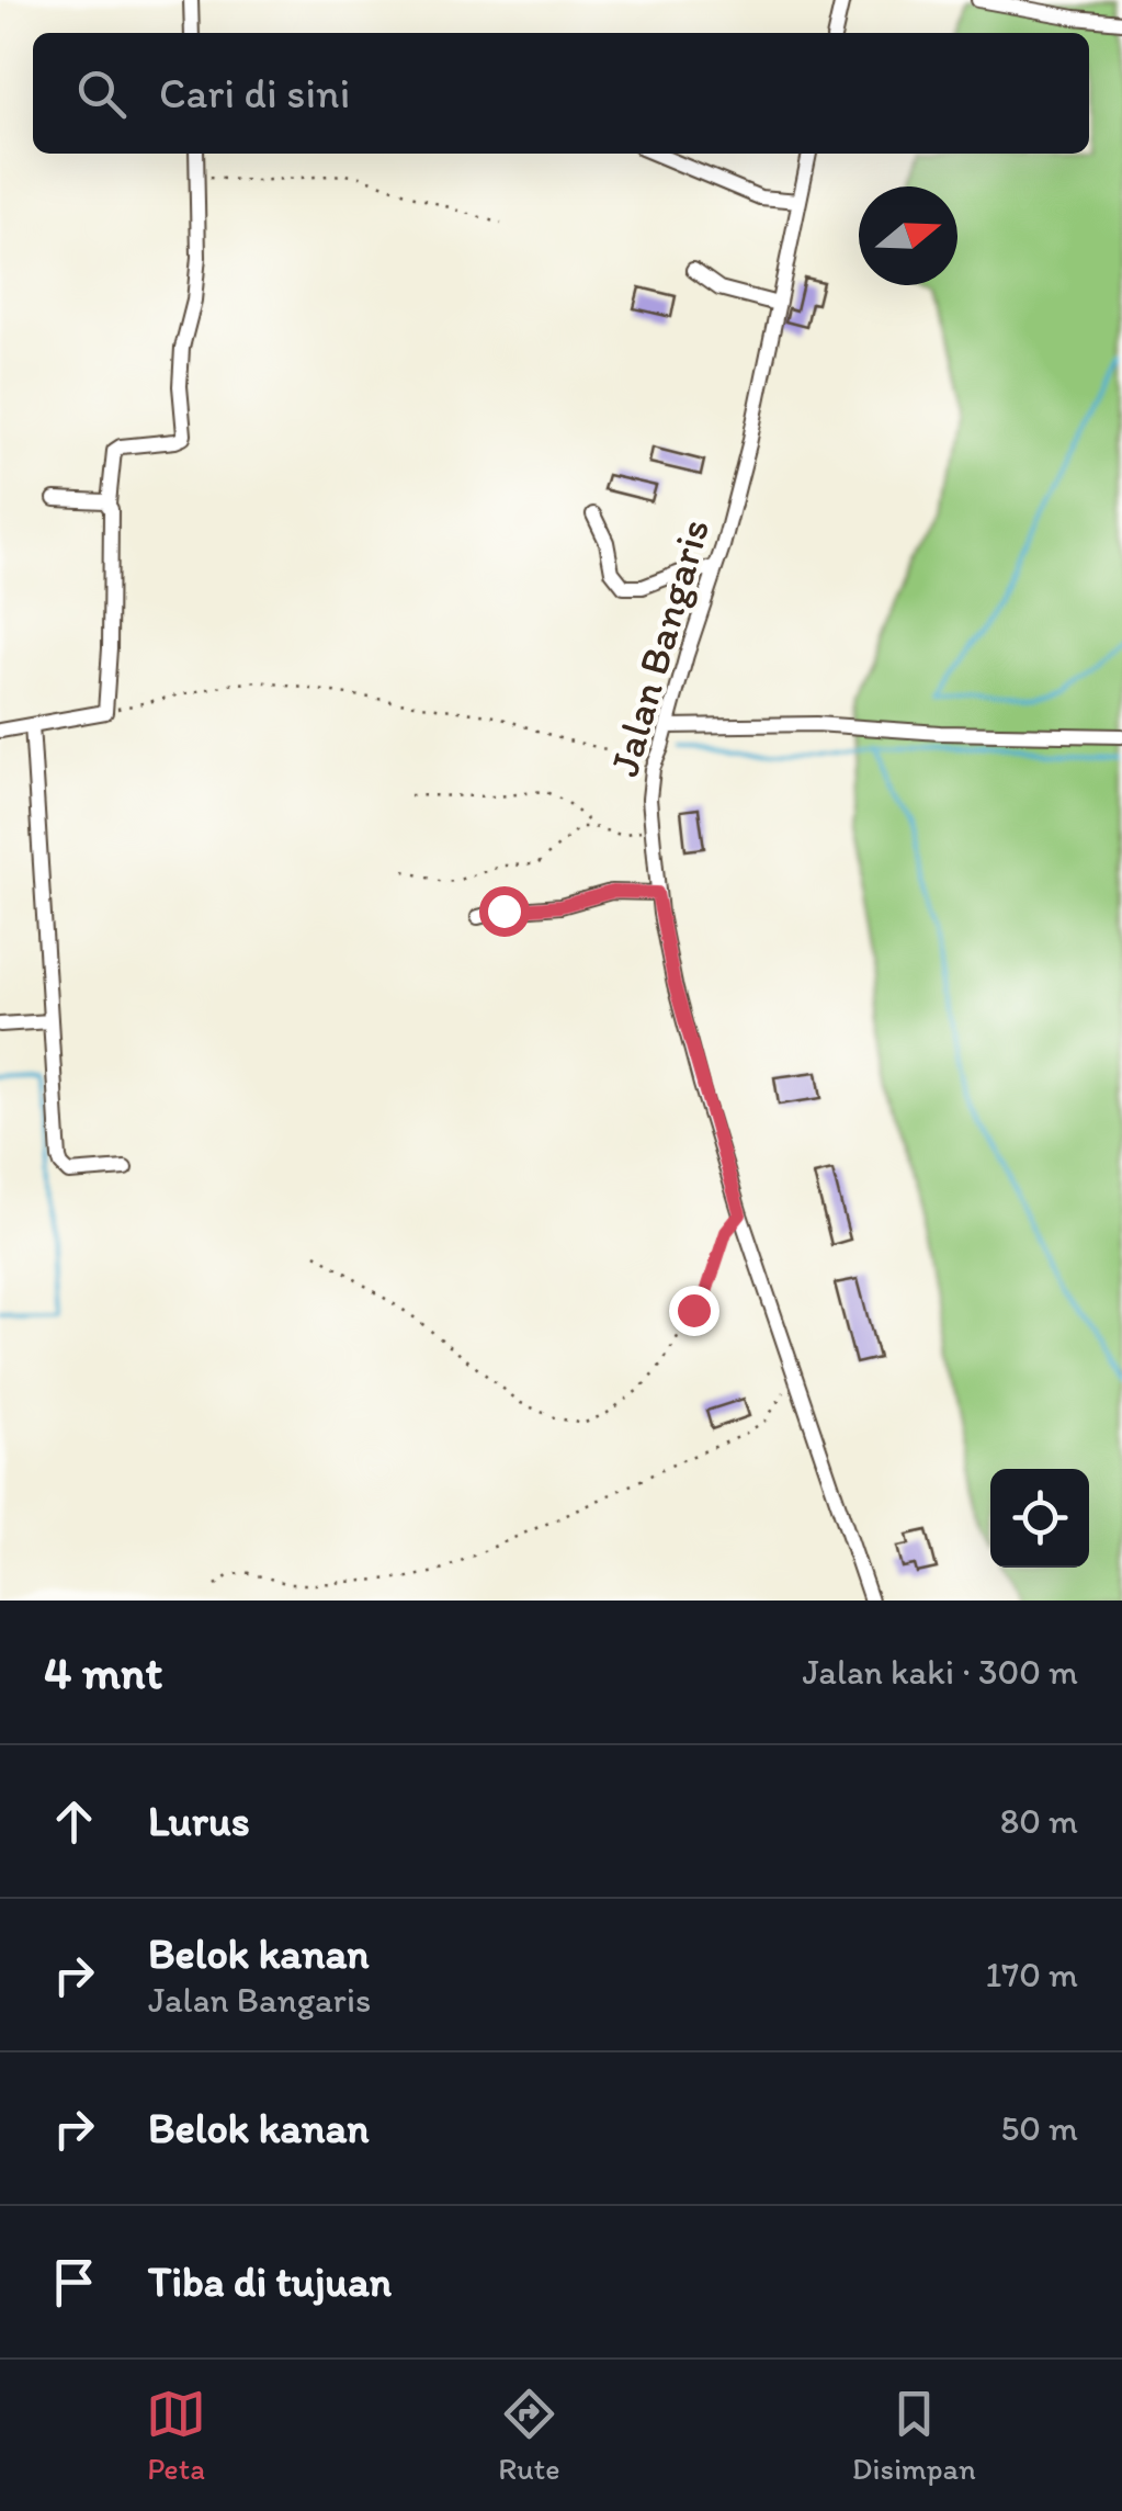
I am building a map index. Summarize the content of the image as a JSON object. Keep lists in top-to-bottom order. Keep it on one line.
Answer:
{"streets":{"street":["Jalan Bangaris"]},"north":"right","page":{"search":"Cari di sini","heading":["4 mnt","Jalan kaki · 300 m"],"list":[["Lurus","80 m"],["Belok kanan","Jalan Bangaris","170 m"],["Belok kanan","50 m"],"Tiba di tujuan"],"nav":["Peta","Rute","Disimpan"]}}
